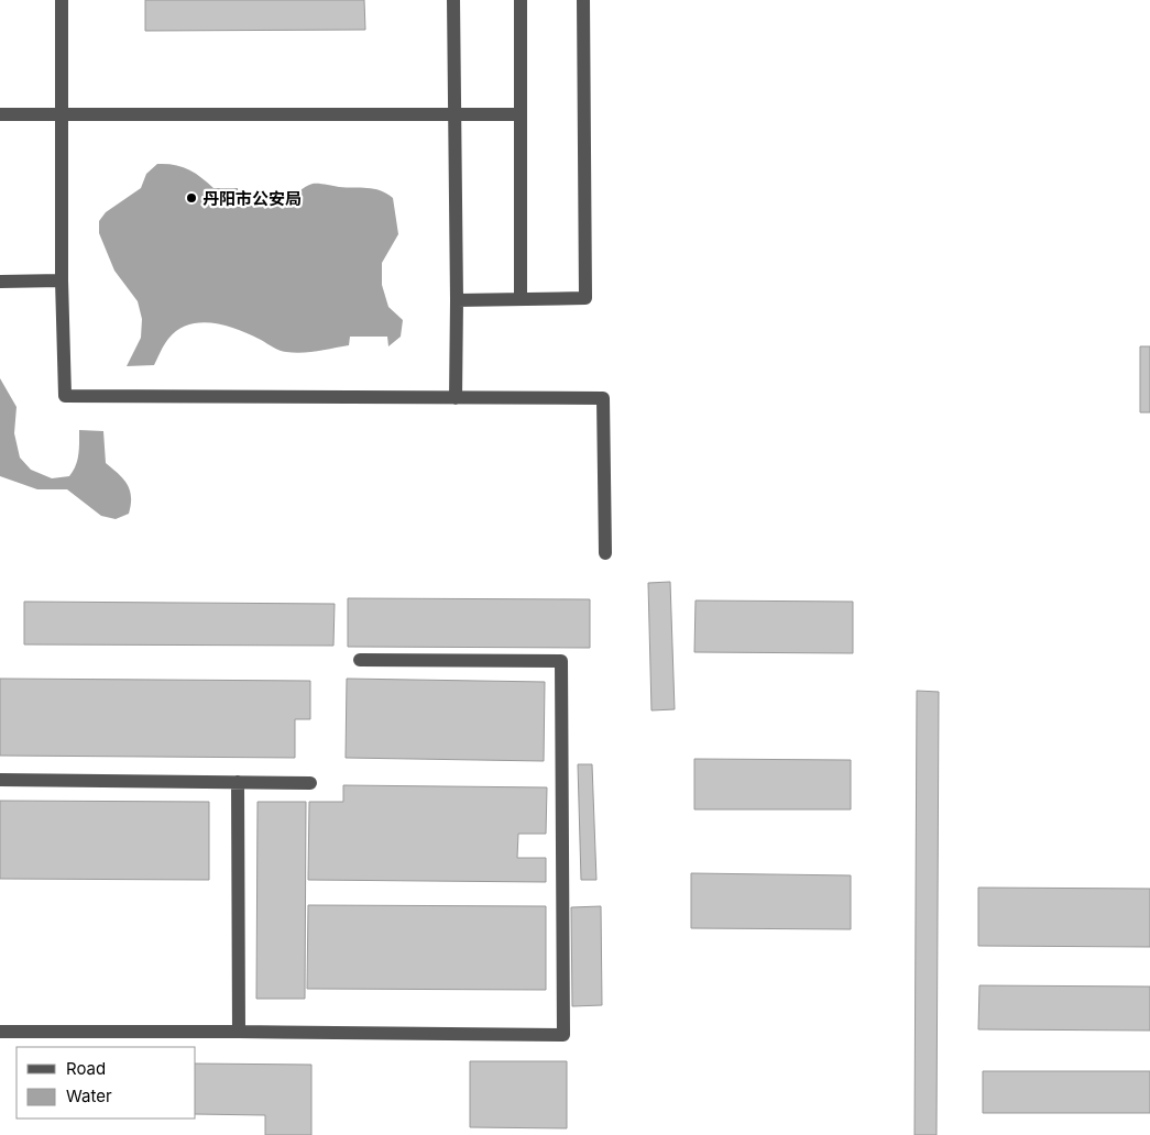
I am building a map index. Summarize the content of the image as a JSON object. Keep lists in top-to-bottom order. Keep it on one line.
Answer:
{"places":["丹阳市公安局"],"legend":["Road","Water"]}
